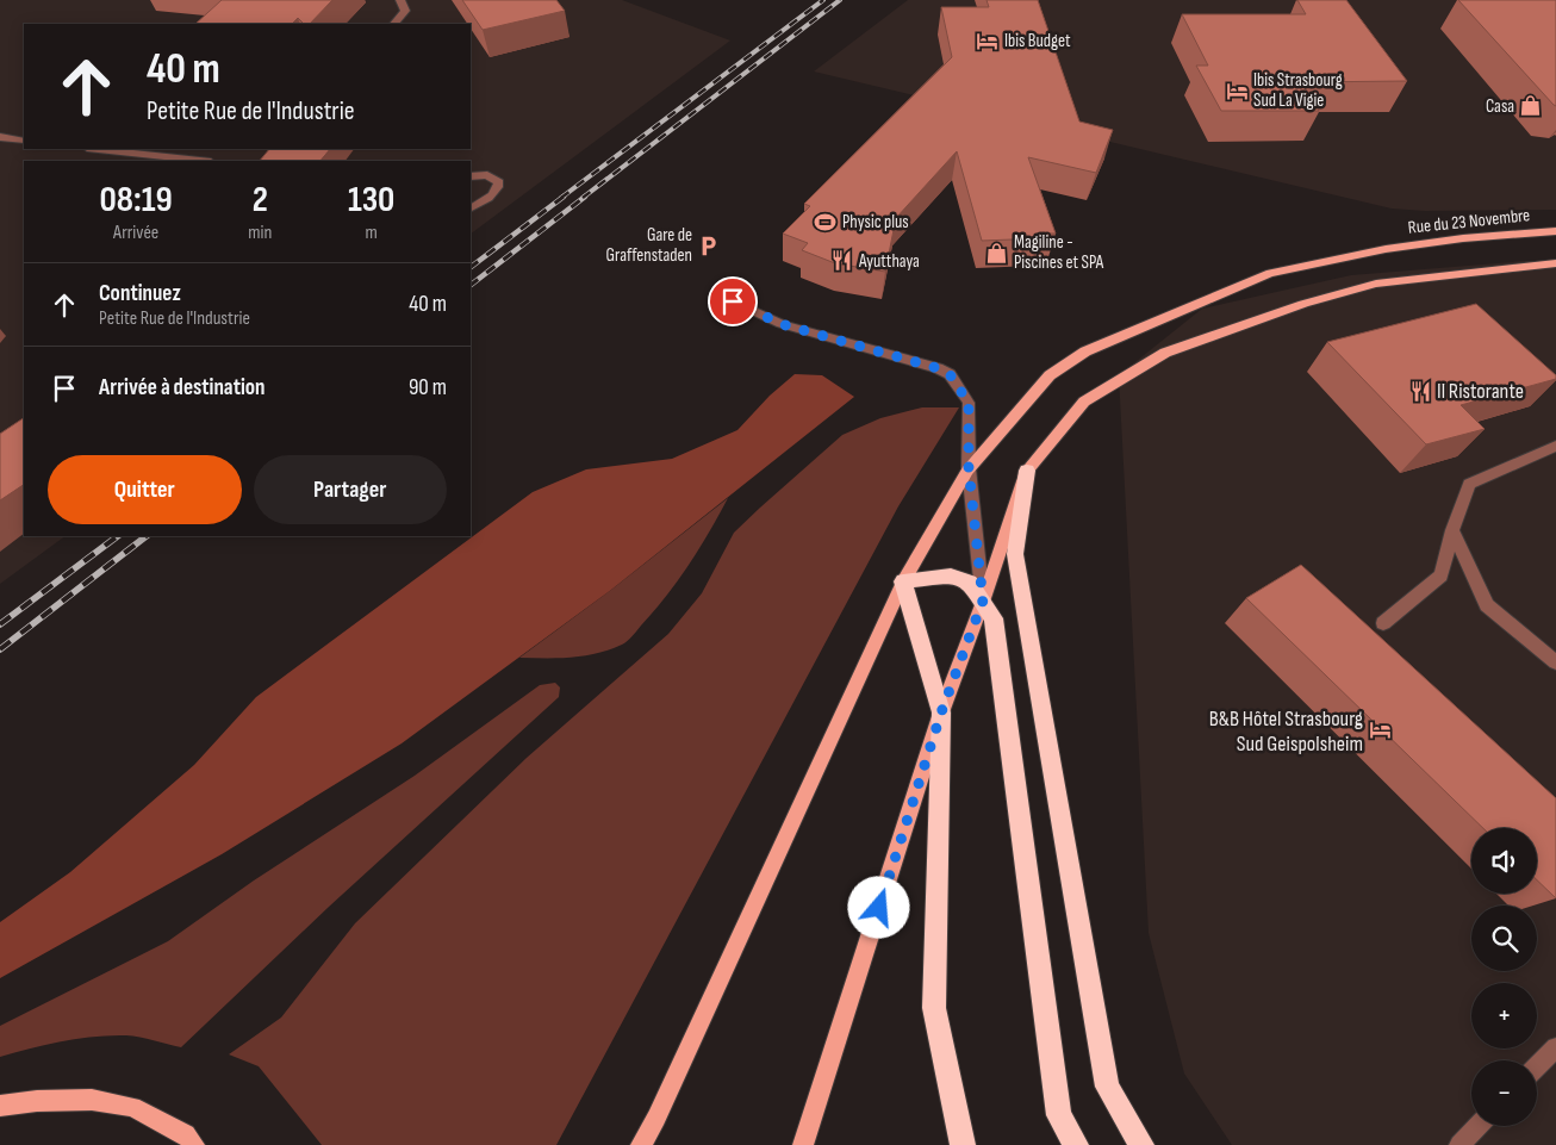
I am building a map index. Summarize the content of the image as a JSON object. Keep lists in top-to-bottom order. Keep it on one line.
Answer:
{"streets":{"main road":["Rue du 23 Novembre"]},"places":{"hotel":["Ibis Budget","Ibis Strasbourg Sud La Vigie","B&B Hôtel Strasbourg Sud Geispolsheim"],"shop":["Casa","Magiline - Piscines et SPA"],"sports":["Physic plus"],"parking":["Gare de Graffenstaden"],"restaurant":["Ayutthaya","Il Ristorante"]},"page":{"turn":["40 m","Petite Rue de l'Industrie"],"eta":["08:19","Arrivée","2","min","130","m"],"list":[{"name":"Continuez","note":"Petite Rue de l'Industrie","value":"40 m"},{"name":"Arrivée à destination","value":"90 m"}],"buttons":["Quitter","Partager"],"map_buttons":["+","−"]}}
